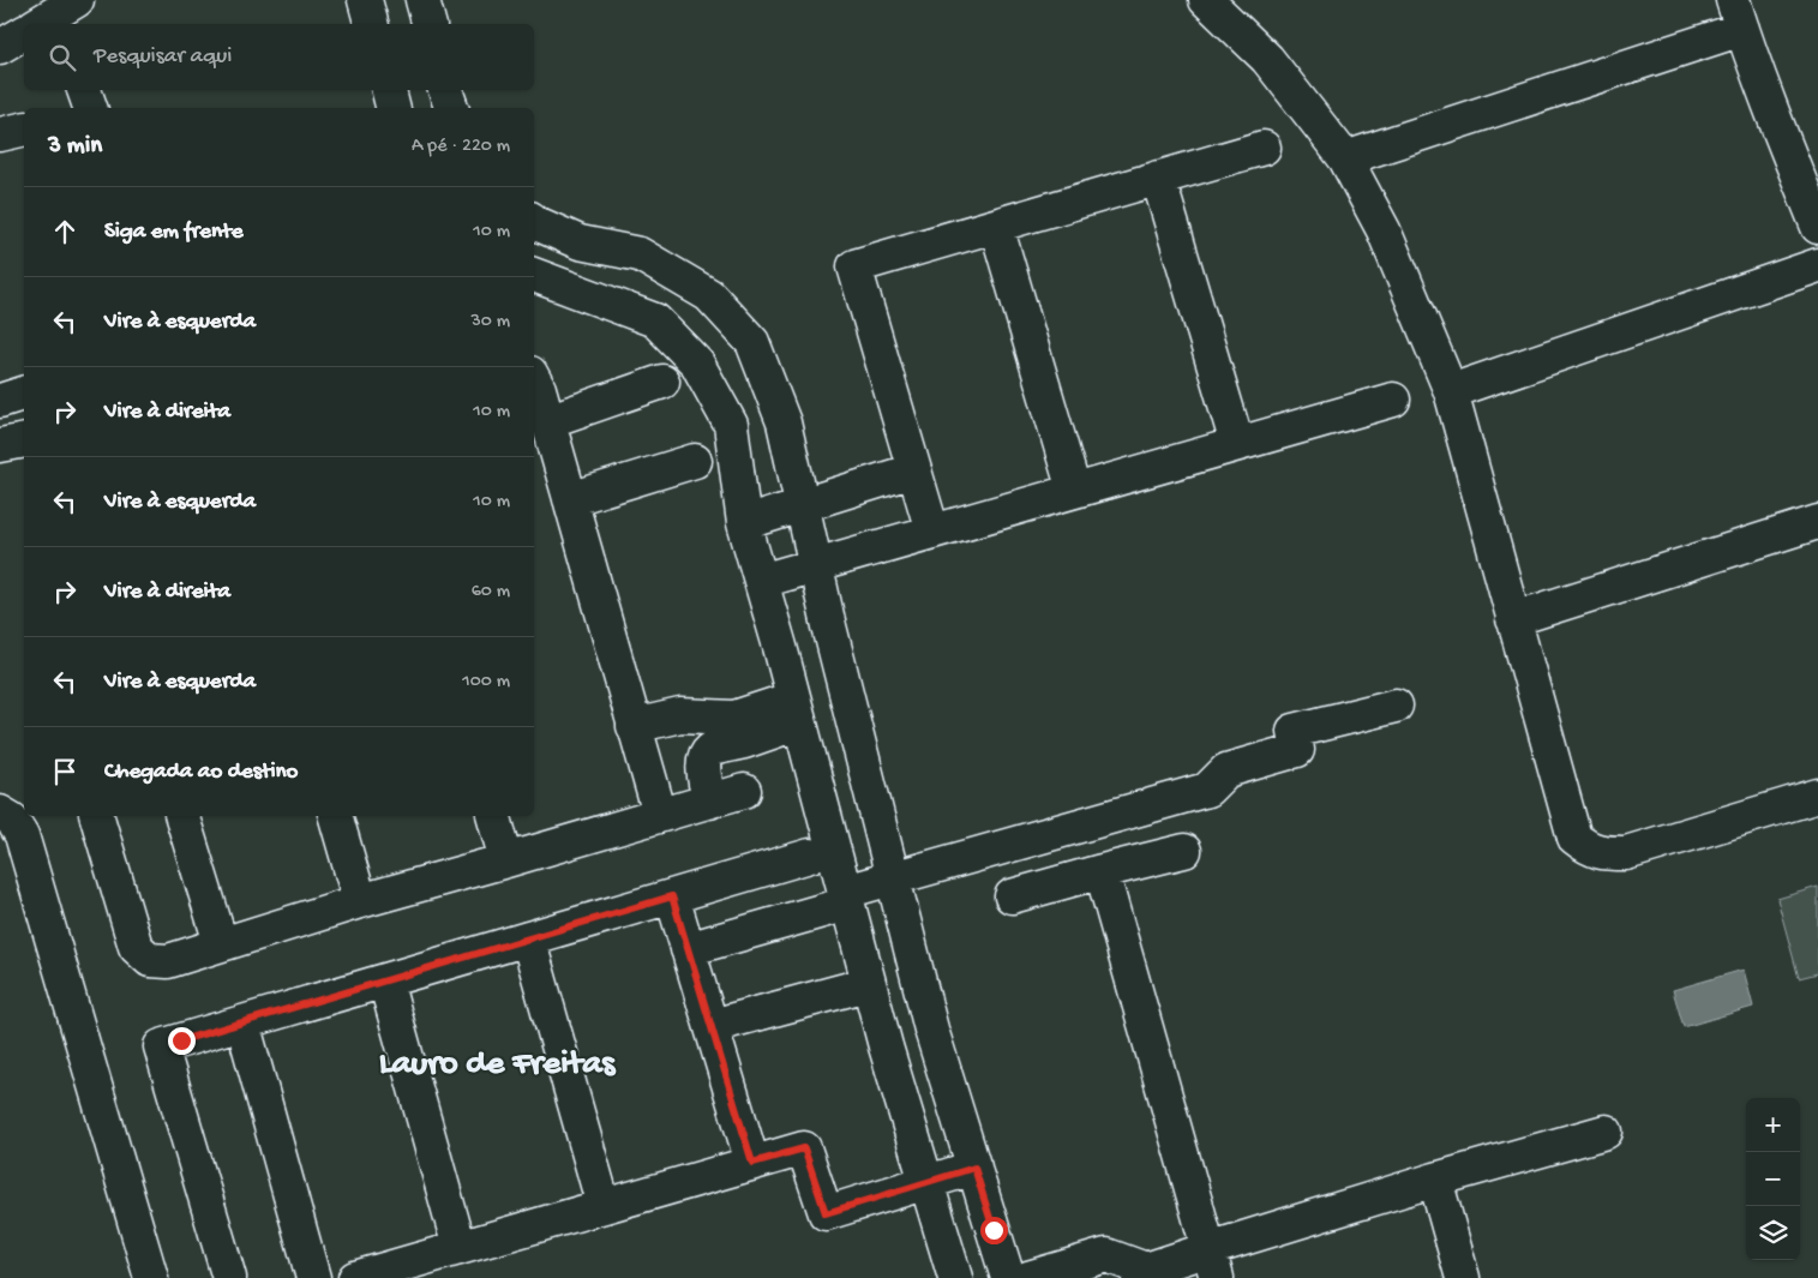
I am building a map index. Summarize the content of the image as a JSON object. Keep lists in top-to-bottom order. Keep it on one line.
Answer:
{"districts":["Lauro de Freitas"],"page":{"search":"Pesquisar aqui","heading":["3 min","A pé · 220 m"],"list":[["Siga em frente","10 m"],["Vire à esquerda","30 m"],["Vire à direita","10 m"],["Vire à esquerda","10 m"],["Vire à direita","60 m"],["Vire à esquerda","100 m"],"Chegada ao destino"],"map_buttons":["+","−"]}}
